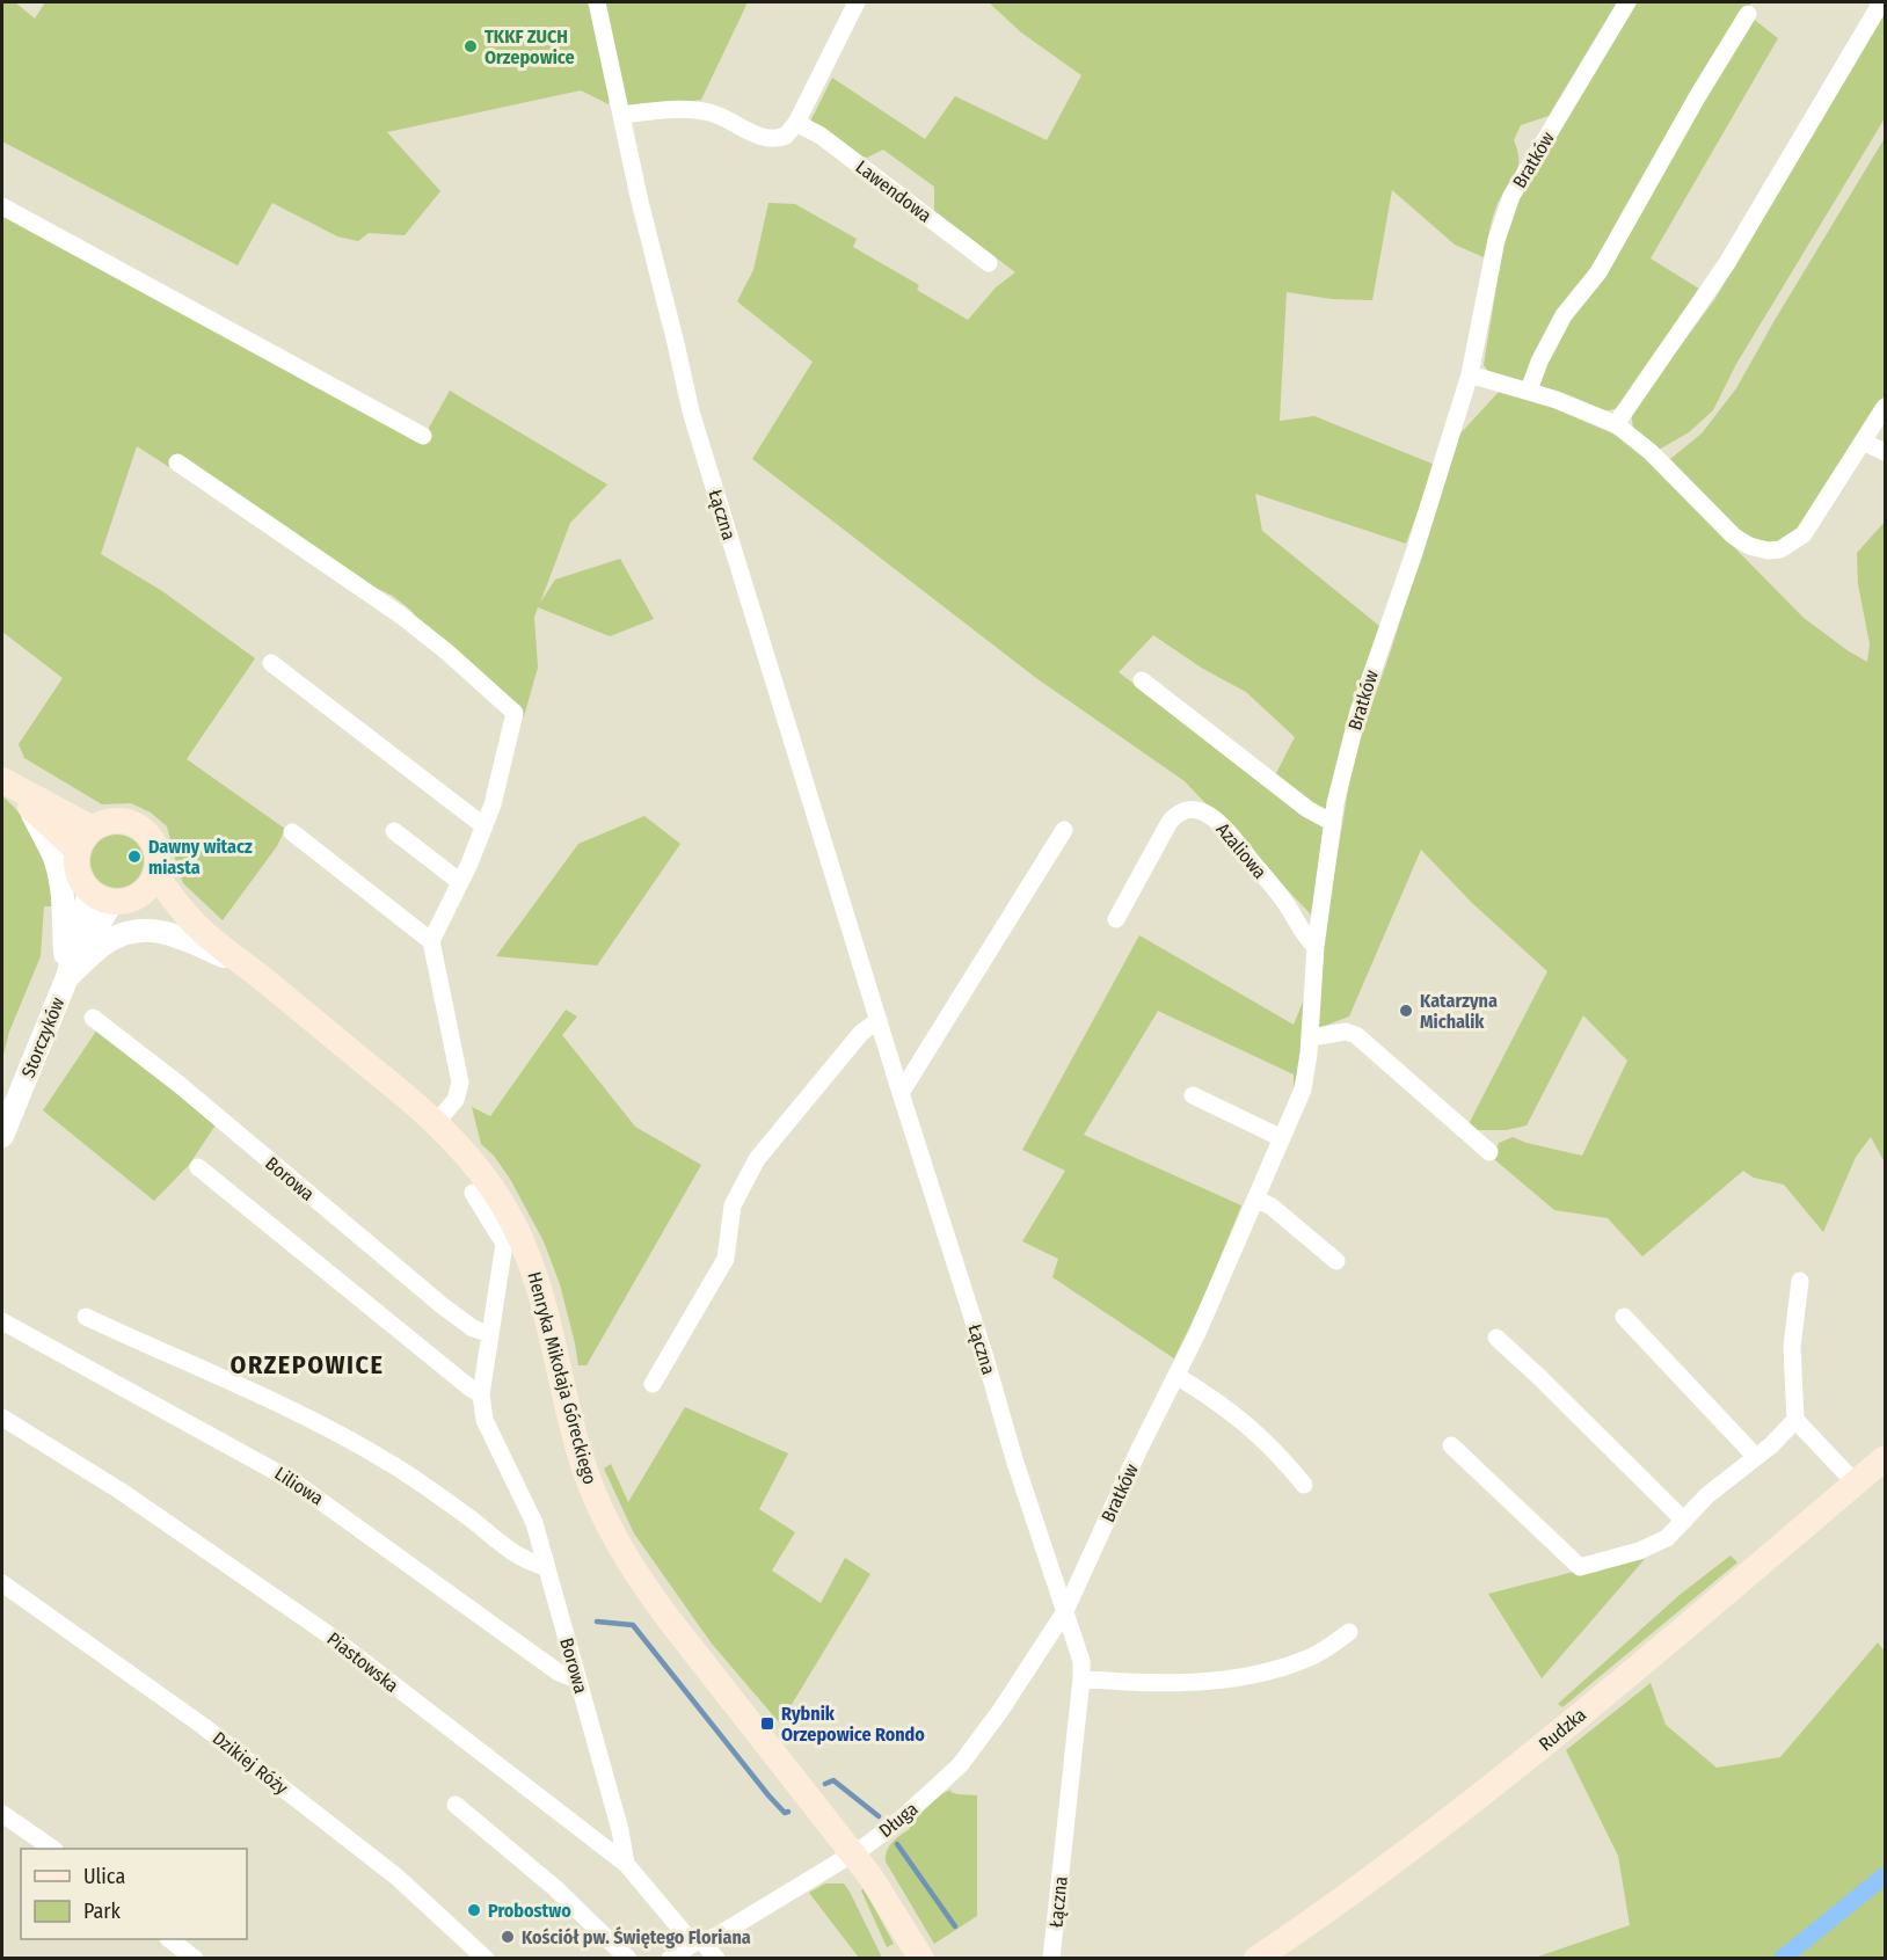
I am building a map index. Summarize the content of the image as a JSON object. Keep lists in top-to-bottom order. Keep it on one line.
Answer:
{"streets":{"main road":["Henryka Mikołaja Góreckiego","Rudzka"],"street":["Bratków","Lawendowa","Łączna","Azaliowa","Storczyków","Borowa","Liliowa","Piastowska","Dzikiej Róży","Długa"]},"crossings":[["Bratków","Łączna"],["Bratków","Azaliowa"],["Bratków","Długa"],["Łączna","Długa"],["Storczyków","Henryka Mikołaja Góreckiego"],["Borowa","Liliowa"],["Borowa","Piastowska"],["Henryka Mikołaja Góreckiego","Długa"],["Piastowska","Długa"]],"districts":["ORZEPOWICE"],"places":{"other":["TKKF ZUCH Orzepowice","Dawny witacz miasta","Katarzyna Michalik","Probostwo","Kościół pw. Świętego Floriana"],"transit":["Rybnik Orzepowice Rondo"]},"legend":["Ulica","Park"]}
